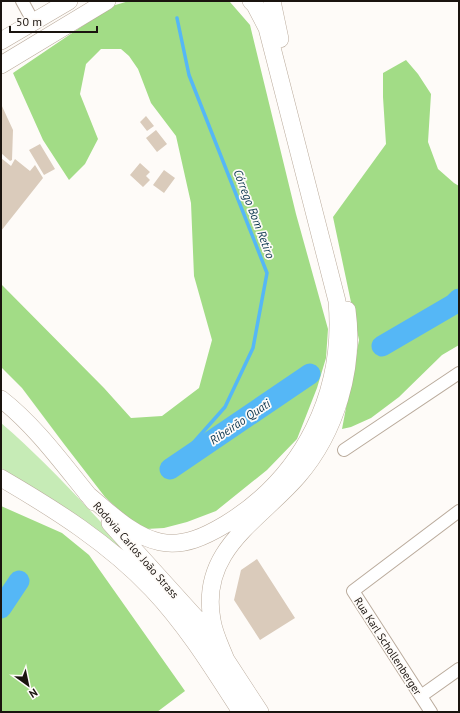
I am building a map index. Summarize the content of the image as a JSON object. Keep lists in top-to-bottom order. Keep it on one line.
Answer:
{"streets":{"highway":["Rodovia Carlos João Strass"],"street":["Rua Karl Schollenberger"]},"water":["Córrego Bom Retiro","Ribeirão Quati"],"scale_bar":"50 m","north":"bottom right"}
